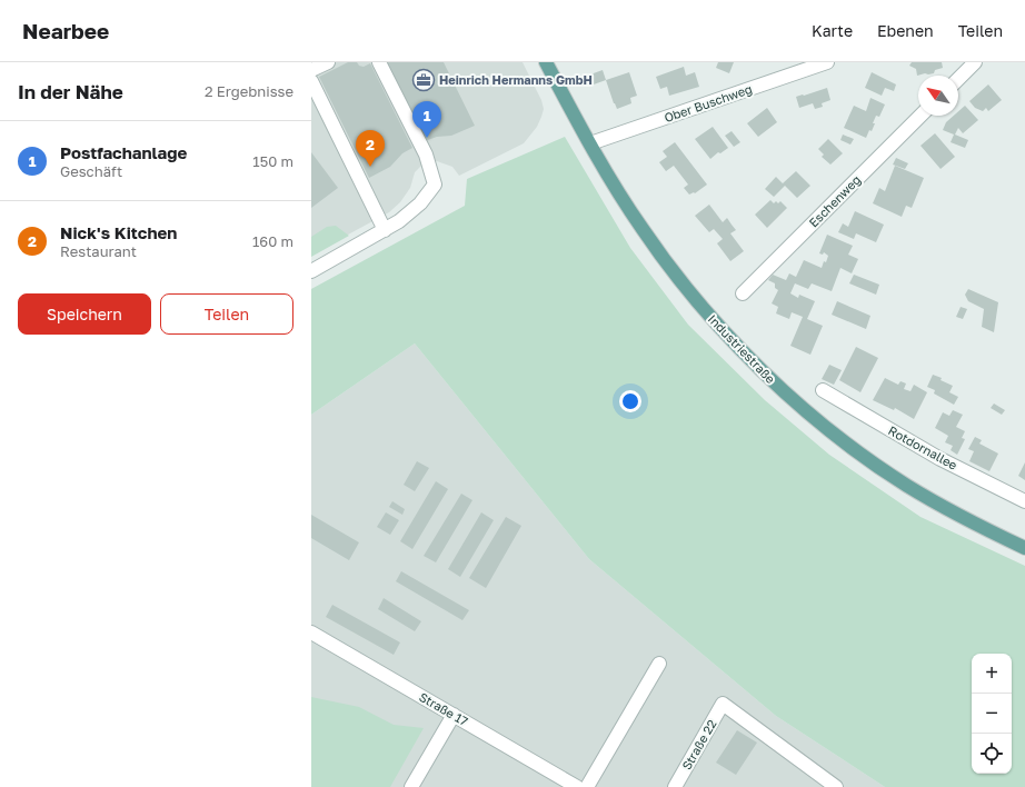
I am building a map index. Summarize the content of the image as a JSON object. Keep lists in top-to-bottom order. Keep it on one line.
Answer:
{"streets":{"main road":["Industriestraße"],"street":["Ober Buschweg","Eschenweg","Rotdornallee","Straße 17","Straße 22"]},"crossings":[["Ober Buschweg","Industriestraße"]],"places":{"office":["Heinrich Hermanns GmbH"]},"north":"top left","page":{"header":"Nearbee","nav":["Karte","Ebenen","Teilen"],"heading":["In der Nähe","2 Ergebnisse"],"pins":["1","2"],"list":[{"mark":"1","name":"Postfachanlage","note":"Geschäft","value":"150 m"},{"mark":"2","name":"Nick's Kitchen","note":"Restaurant","value":"160 m"}],"buttons":["Speichern","Teilen"],"map_buttons":["+","−"]}}
